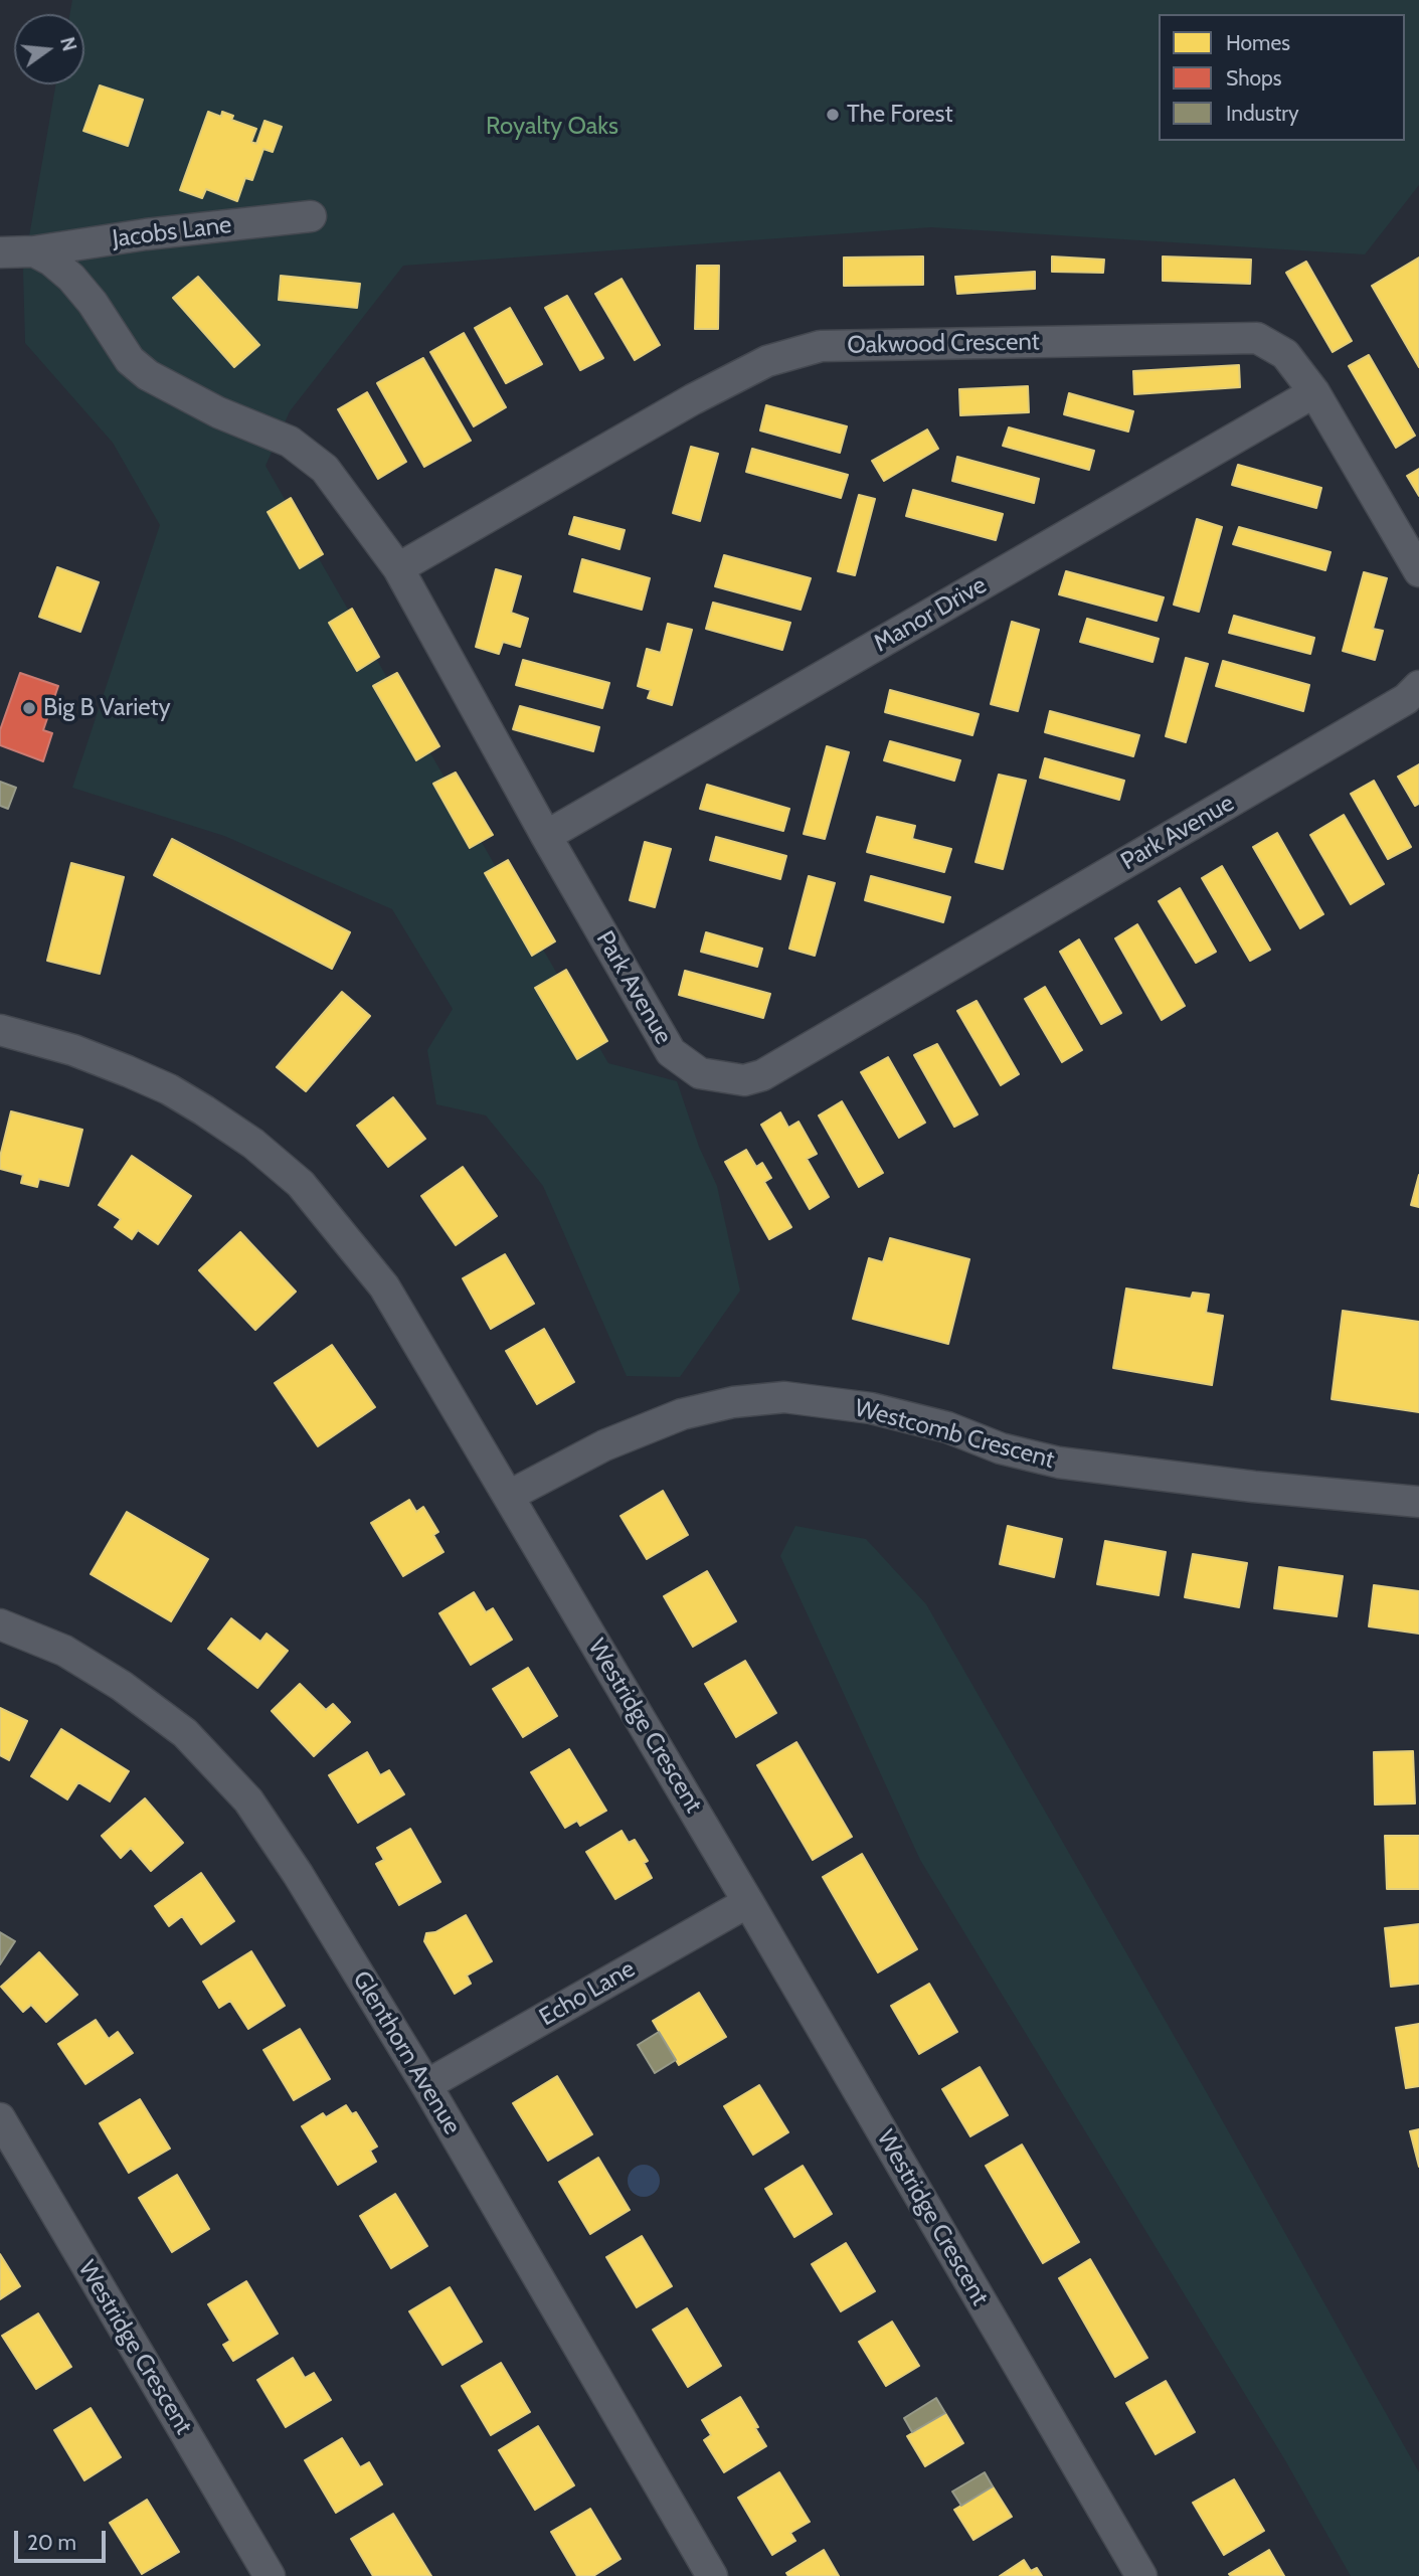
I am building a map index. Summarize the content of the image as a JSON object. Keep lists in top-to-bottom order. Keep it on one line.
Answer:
{"streets":{"street":["Jacobs Lane","Oakwood Crescent","Manor Drive","Park Avenue","Westcomb Crescent","Westridge Crescent","Echo Lane","Glenthorn Avenue"]},"crossings":[["Jacobs Lane","Park Avenue"],["Oakwood Crescent","Manor Drive"],["Oakwood Crescent","Park Avenue"],["Manor Drive","Park Avenue"],["Westcomb Crescent","Westridge Crescent"],["Westridge Crescent","Echo Lane"],["Echo Lane","Glenthorn Avenue"]],"parks":["Royalty Oaks"],"places":["The Forest","Big B Variety"],"legend":["Homes","Shops","Industry"],"scale_bar":"20 m","north":"right"}
